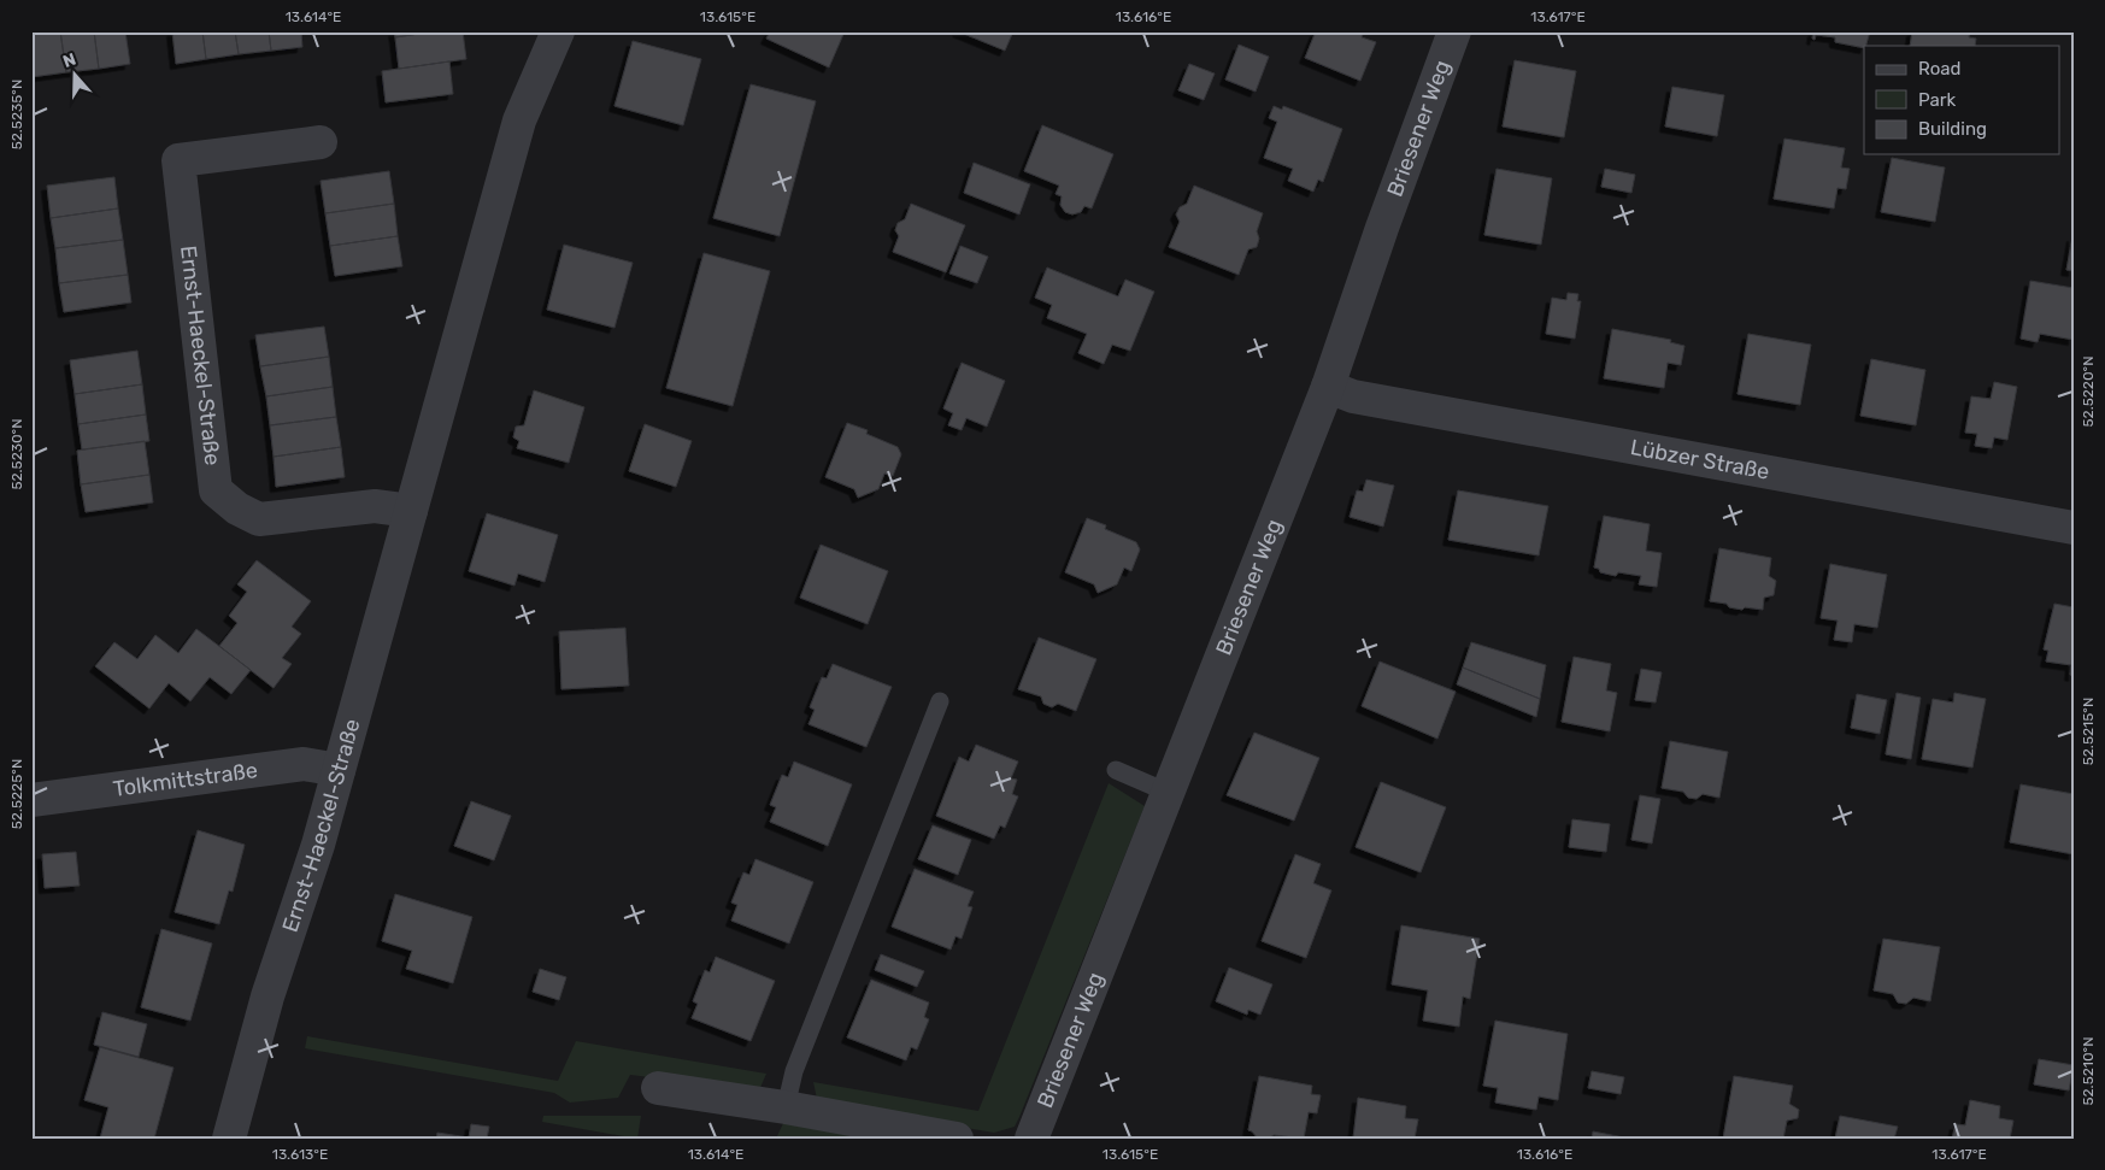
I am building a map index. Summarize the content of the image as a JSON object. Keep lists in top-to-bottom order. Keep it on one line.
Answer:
{"streets":{"street":["Briesener Weg","Ernst-Haeckel-Straße","Lübzer Straße","Tolkmittstraße"]},"crossings":[["Briesener Weg","Lübzer Straße"],["Ernst-Haeckel-Straße","Tolkmittstraße"]],"legend":["Road","Park","Building"],"north":"top","coordinates":["13.614°E","13.615°E","13.616°E","13.617°E","52.5235°N","52.5220°N","52.5230°N","52.5215°N","52.5225°N","52.5210°N","13.613°E"]}
